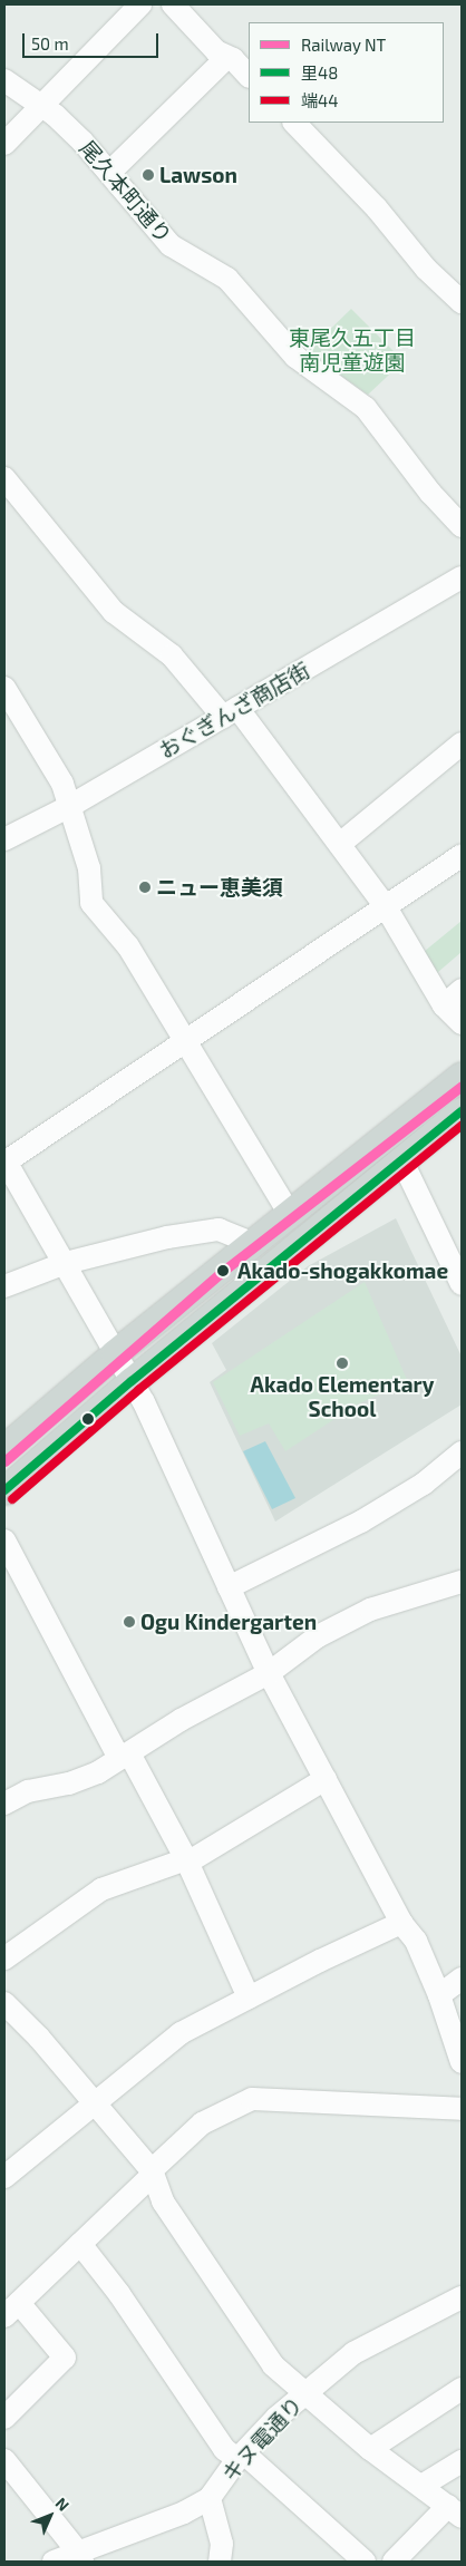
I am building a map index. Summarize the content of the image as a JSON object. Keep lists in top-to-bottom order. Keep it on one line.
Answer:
{"streets":{"street":["尾久本町通り","おぐぎんざ商店街","キヌ電通り"]},"parks":["東尾久五丁目 南児童遊園"],"places":["Lawson","ニュー恵美須","Akado-shogakkomae","Akado Elementary School","Ogu Kindergarten"],"lines":["rail line NT","transit line 里48","transit line 端44"],"legend":["Railway NT","里48","端44"],"scale_bar":"50 m","north":"top right"}
